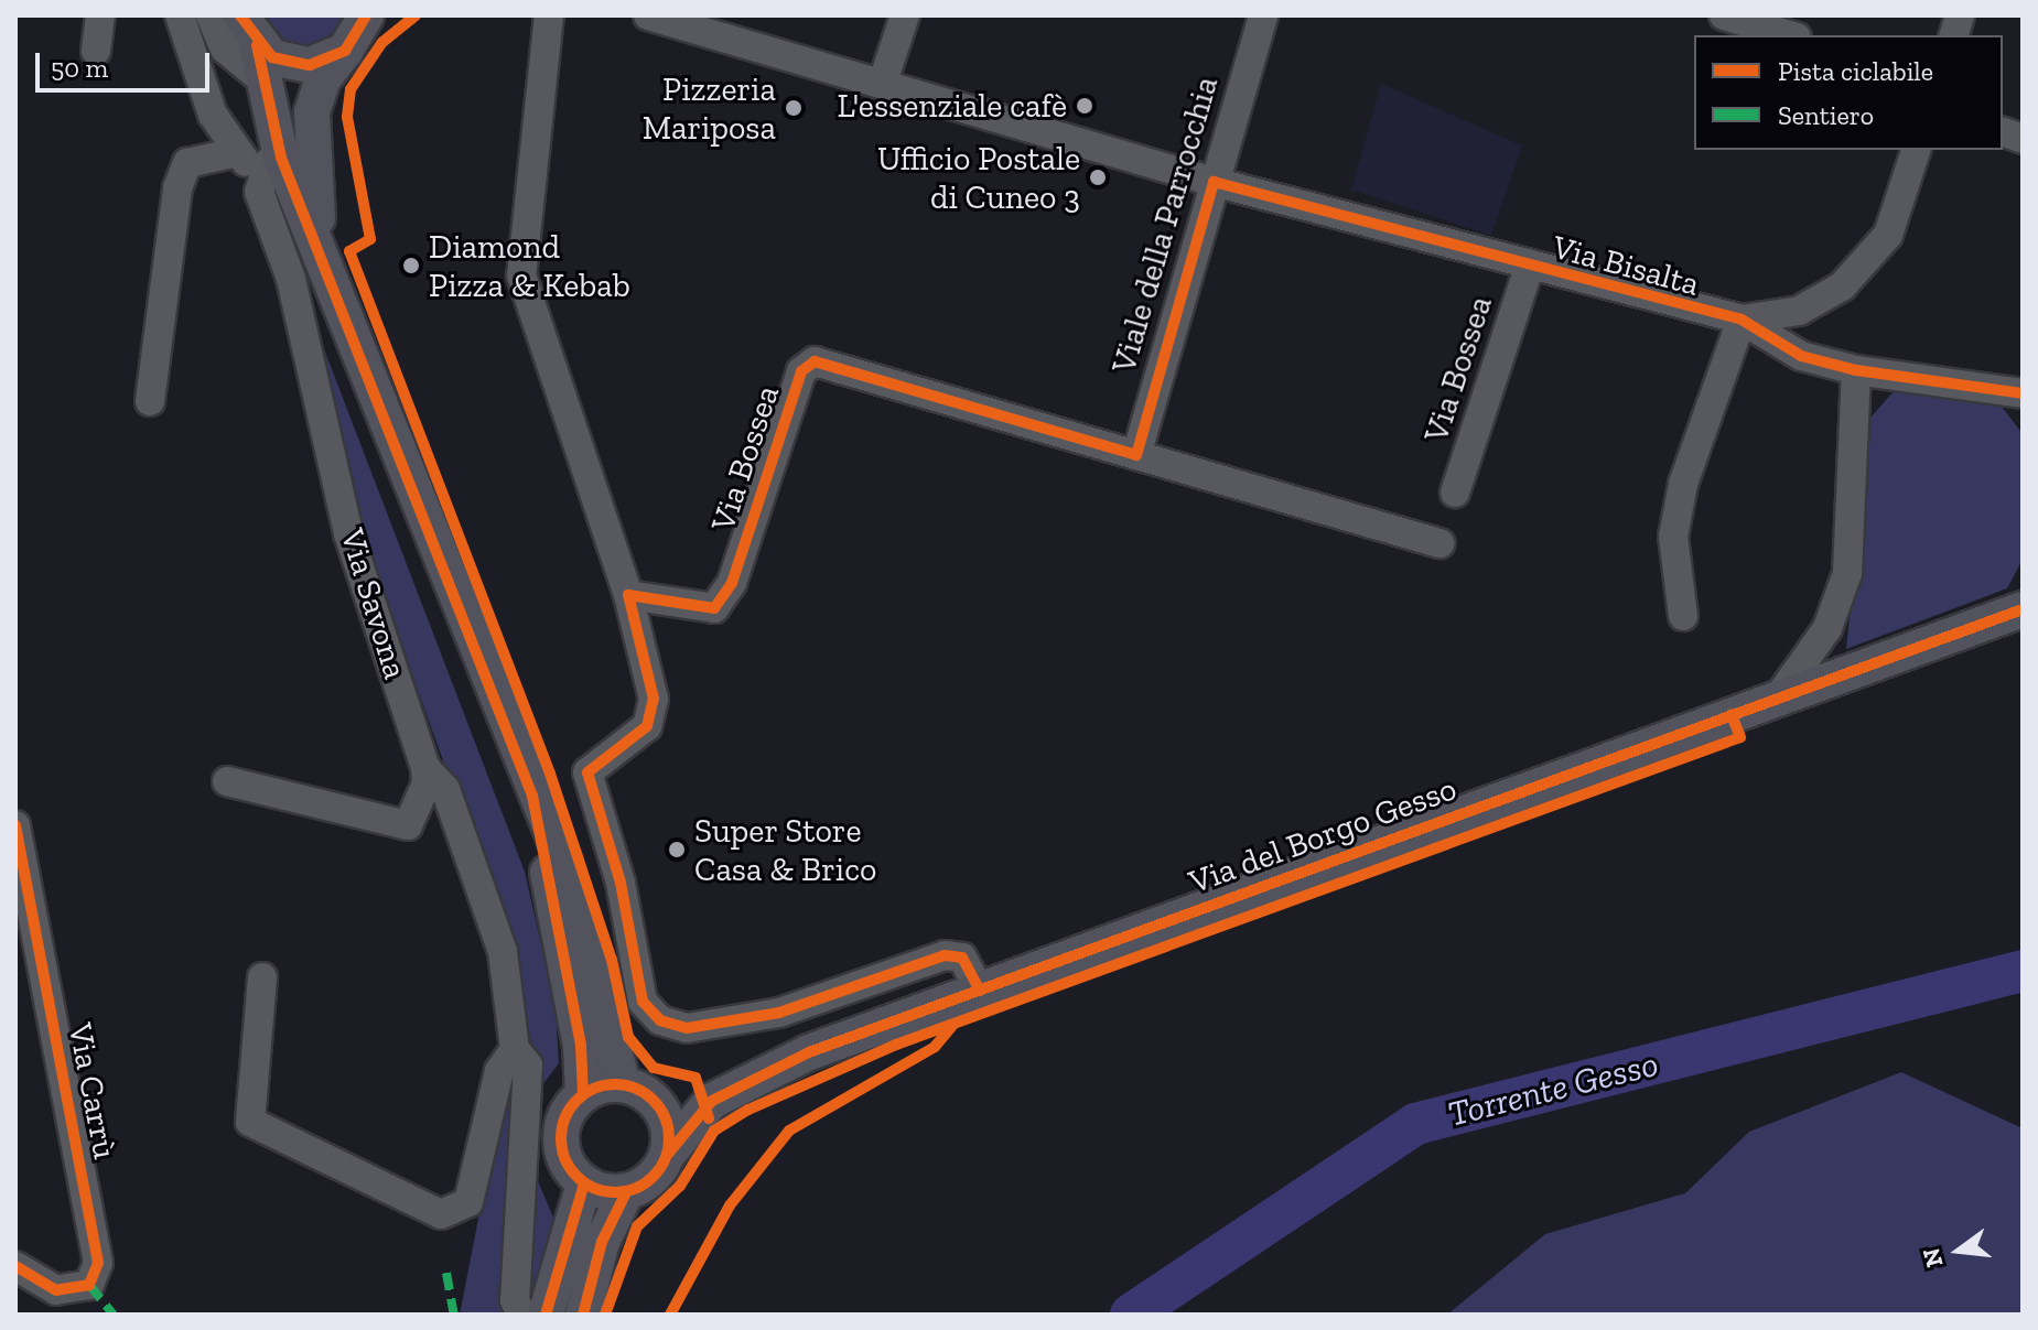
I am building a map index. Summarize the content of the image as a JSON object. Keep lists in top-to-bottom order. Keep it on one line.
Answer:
{"streets":{"main road":["Via Savona","Via del Borgo Gesso"],"street":["Viale della Parrocchia","Via Bisalta","Via Bossea","Via Carrù"]},"crossings":[["Viale della Parrocchia","Via Bisalta"],["Viale della Parrocchia","Via Bossea"],["Via Bisalta","Via Bossea"],["Via Savona","Via del Borgo Gesso"]],"water":["Torrente Gesso"],"places":["L'essenziale cafè","Pizzeria Mariposa","Ufficio Postale di Cuneo 3","Diamond Pizza & Kebab","Super Store Casa & Brico"],"legend":["Pista ciclabile","Sentiero"],"scale_bar":"50 m","north":"left"}
